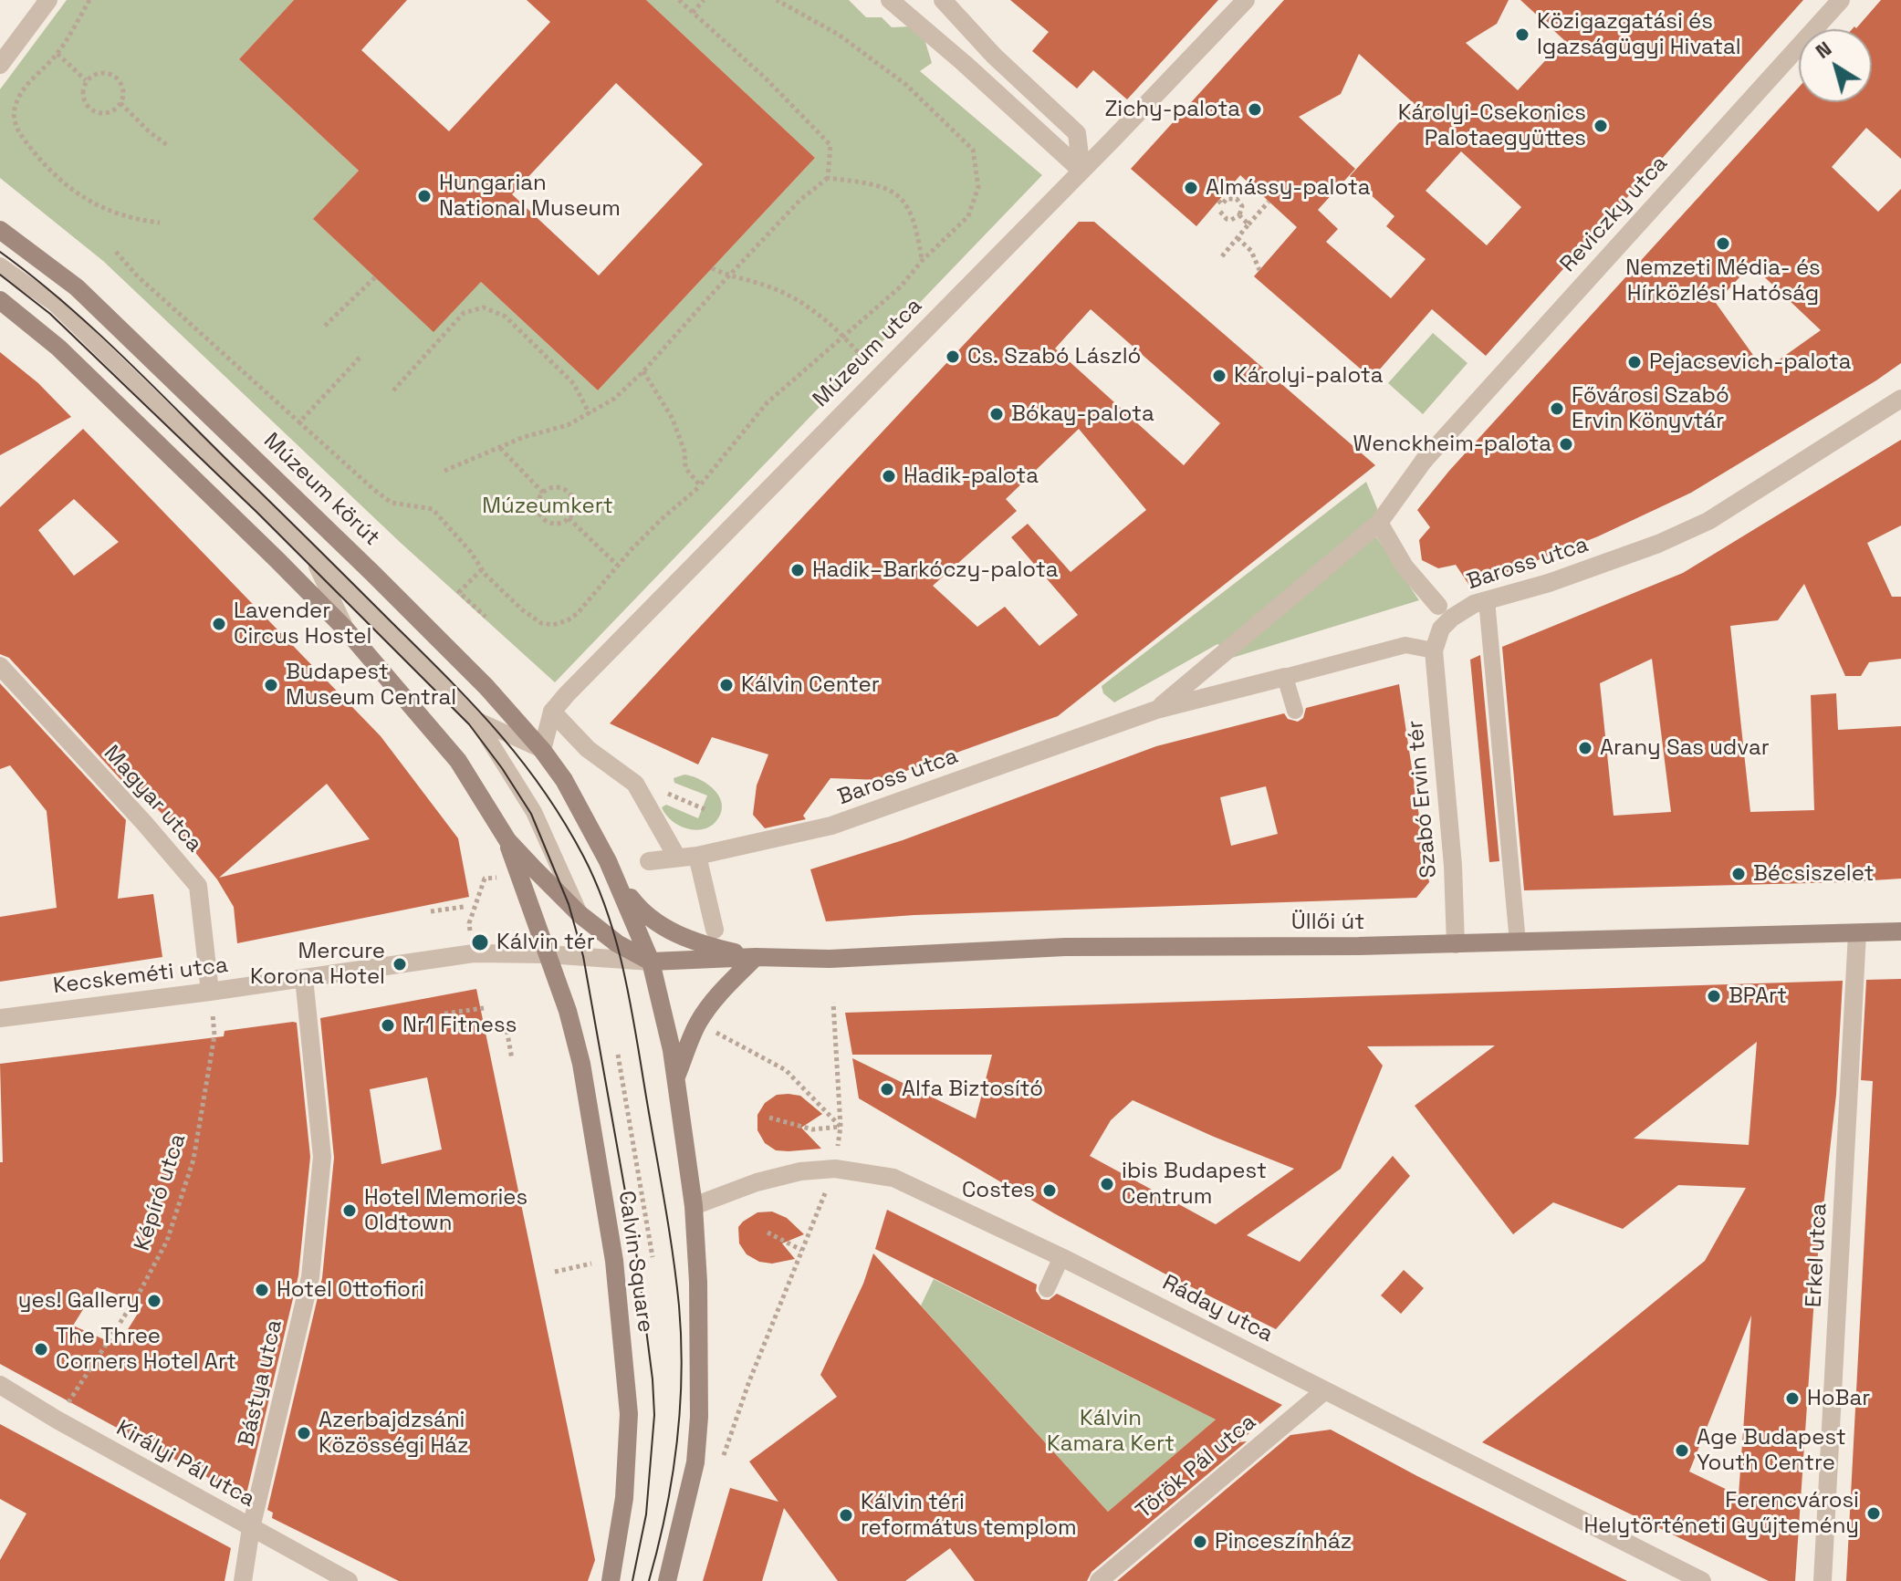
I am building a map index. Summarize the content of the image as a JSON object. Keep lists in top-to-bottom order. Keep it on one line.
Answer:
{"streets":{"main road":["Múzeum körút","Üllői út","Calvin Square"],"street":["Reviczky utca","Múzeum utca","Baross utca","Magyar utca","Szabó Ervin tér","Kecskeméti utca","Erkel utca","Ráday utca","Bástya utca","Királyi Pál utca","Török Pál utca"],"path":["Képíró utca"]},"crossings":[["Reviczky utca","Baross utca"],["Múzeum utca","Múzeum körút"],["Baross utca","Szabó Ervin tér"],["Magyar utca","Kecskeméti utca"],["Magyar utca","Képíró utca"],["Szabó Ervin tér","Üllői út"],["Üllői út","Erkel utca"],["Kecskeméti utca","Képíró utca"],["Kecskeméti utca","Calvin Square"],["Kecskeméti utca","Bástya utca"],["Képíró utca","Királyi Pál utca"],["Ráday utca","Török Pál utca"],["Bástya utca","Királyi Pál utca"]],"parks":["Múzeumkert","Kálvin Kamara Kert"],"places":["Közigazgatási és Igazságügyi Hivatal","Zichy-palota","Károlyi-Csekonics Palotaegyüttes","Almássy-palota","Hungarian National Museum","Nemzeti Média- és Hírközlési Hatóság","Cs. Szabó László","Pejacsevich-palota","Károlyi-palota","Fővárosi Szabó Ervin Könyvtár","Bókay-palota","Wenckheim-palota","Hadik-palota","Hadik–Barkóczy-palota","Lavender Circus Hostel","Budapest Museum Central","Kálvin Center","Arany Sas udvar","Bécsiszelet","Kálvin tér","Mercure Korona Hotel","BPArt","Nr1 Fitness","Alfa Biztosító","ibis Budapest Centrum","Costes","Hotel Memories Oldtown","Hotel Ottofiori","yes! Gallery","The Three Corners Hotel Art","HoBar","Azerbajdzsáni Közösségi Ház","Age Budapest Youth Centre","Ferencvárosi Helytörténeti Gyűjtemény","Kálvin téri református templom","Pinceszínház"],"north":"top left"}
